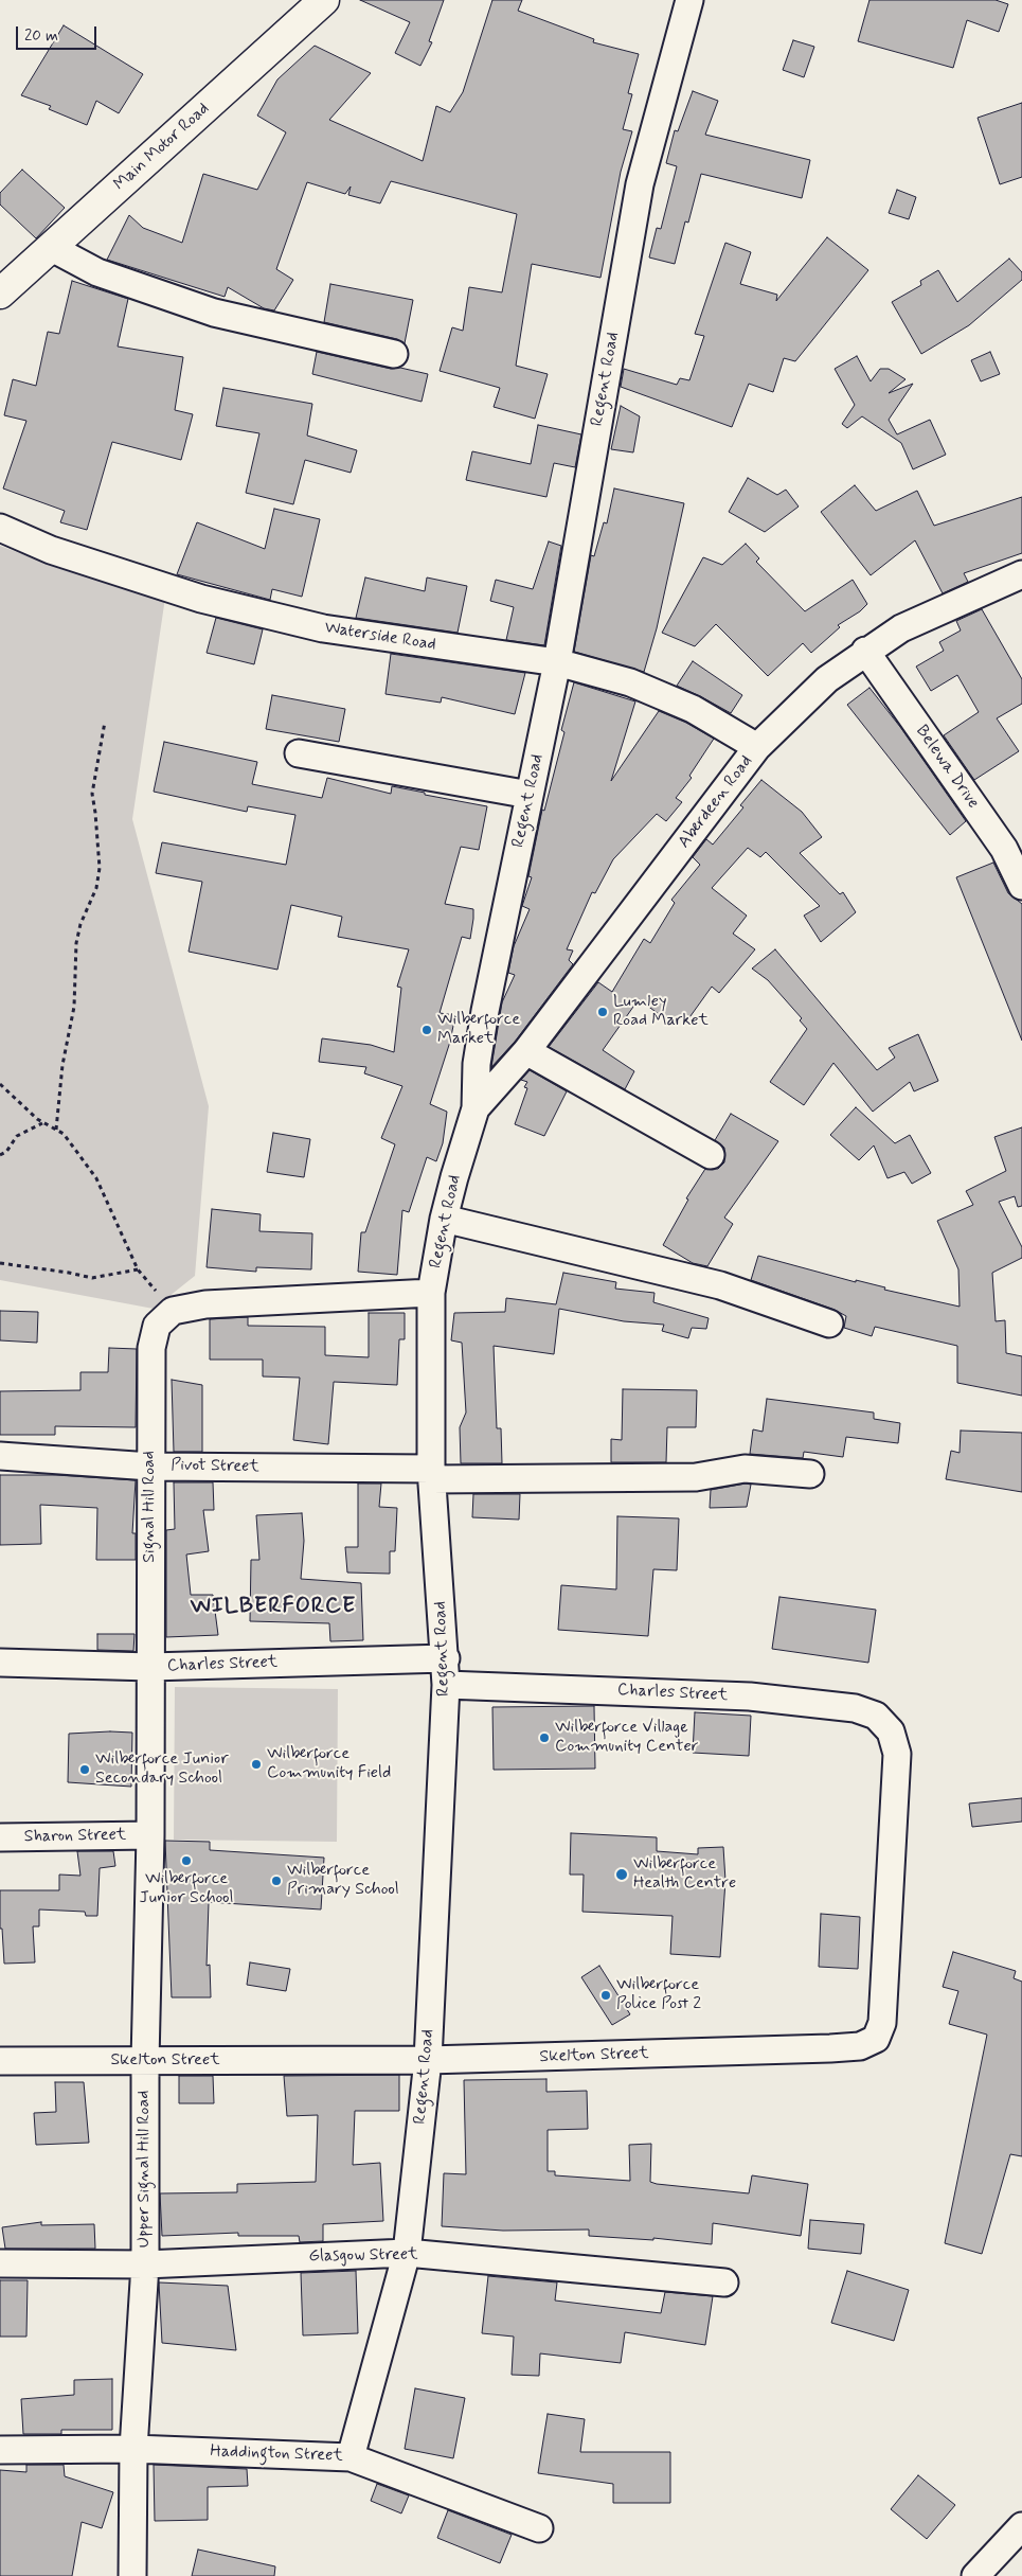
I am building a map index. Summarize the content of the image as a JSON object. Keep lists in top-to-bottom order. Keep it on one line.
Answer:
{"streets":{"main road":["Main Motor Road"],"street":["Regent Road","Waterside Road","Belewa Drive","Aberdeen Road","Pivot Street","Signal Hill Road","Charles Street","Sharon Street","Skelton Street","Upper Signal Hill Road","Glasgow Street","Haddington Street"]},"crossings":[["Regent Road","Waterside Road"],["Regent Road","Aberdeen Road"],["Regent Road","Pivot Street"],["Regent Road","Charles Street"],["Regent Road","Skelton Street"],["Regent Road","Glasgow Street"],["Regent Road","Haddington Street"],["Waterside Road","Aberdeen Road"],["Belewa Drive","Aberdeen Road"],["Pivot Street","Signal Hill Road"],["Signal Hill Road","Charles Street"],["Signal Hill Road","Upper Signal Hill Road"],["Charles Street","Skelton Street"],["Charles Street","Upper Signal Hill Road"],["Sharon Street","Upper Signal Hill Road"],["Skelton Street","Upper Signal Hill Road"],["Upper Signal Hill Road","Glasgow Street"],["Upper Signal Hill Road","Haddington Street"]],"districts":["WILBERFORCE"],"places":["Lumley Road Market","Wilberforce Market","Wilberforce Village Community Center","Wilberforce Community Field","Wilberforce Junior Secondary School","Wilberforce Junior School","Wilberforce Health Centre","Wilberforce Primary School","Wilberforce Police Post 2"],"scale_bar":"20 m"}
